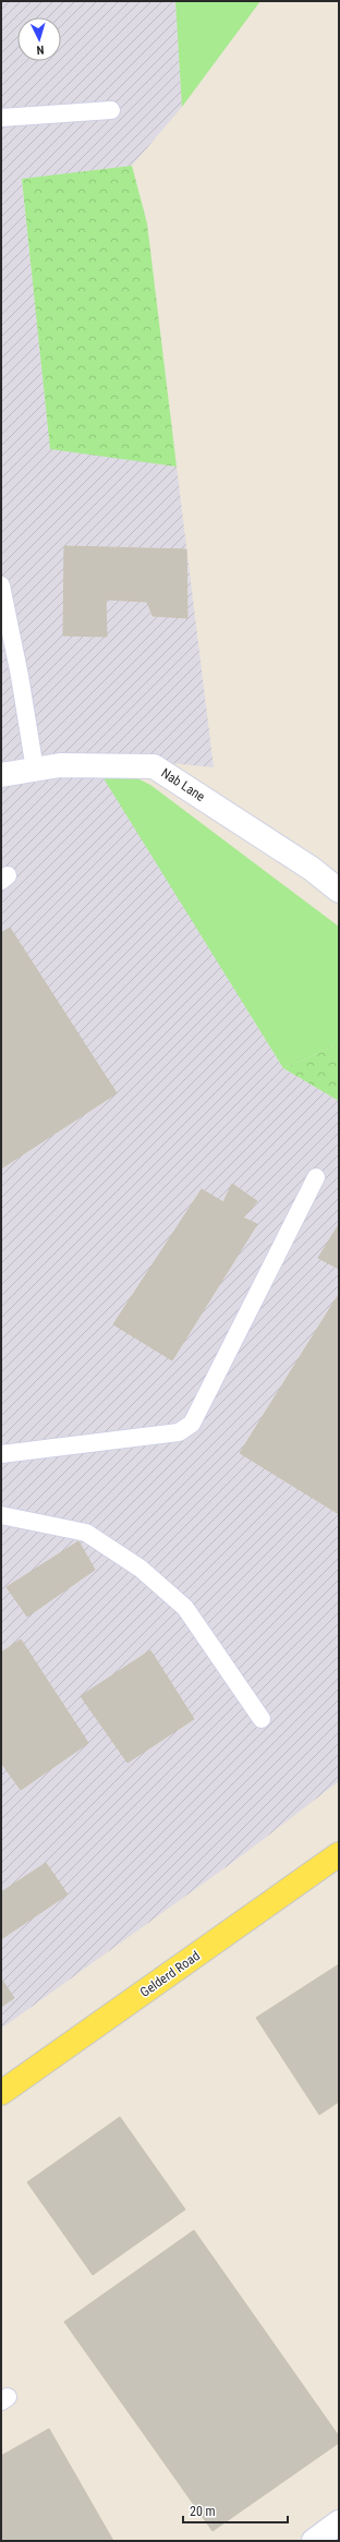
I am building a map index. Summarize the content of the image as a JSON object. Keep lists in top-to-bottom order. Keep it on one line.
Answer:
{"streets":{"main road":["Gelderd Road"],"street":["Nab Lane"]},"scale_bar":"20 m","north":"bottom"}
